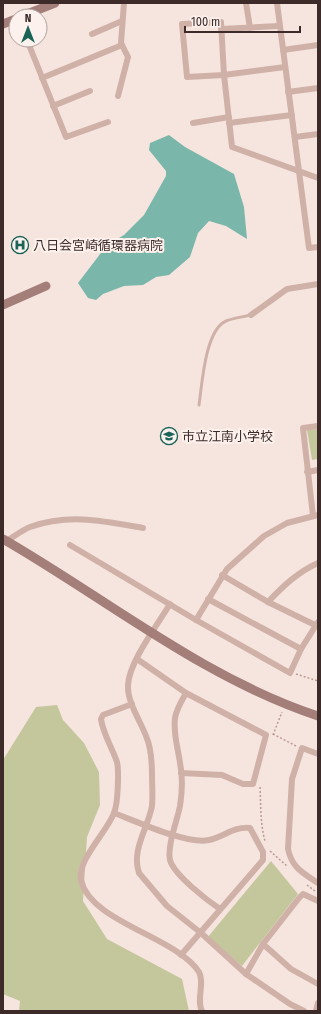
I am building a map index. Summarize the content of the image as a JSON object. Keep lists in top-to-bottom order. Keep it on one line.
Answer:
{"places":{"hospital":["八日会宮崎循環器病院"],"school or university":["市立江南小学校"]},"scale_bar":"100 m","north":"top"}
